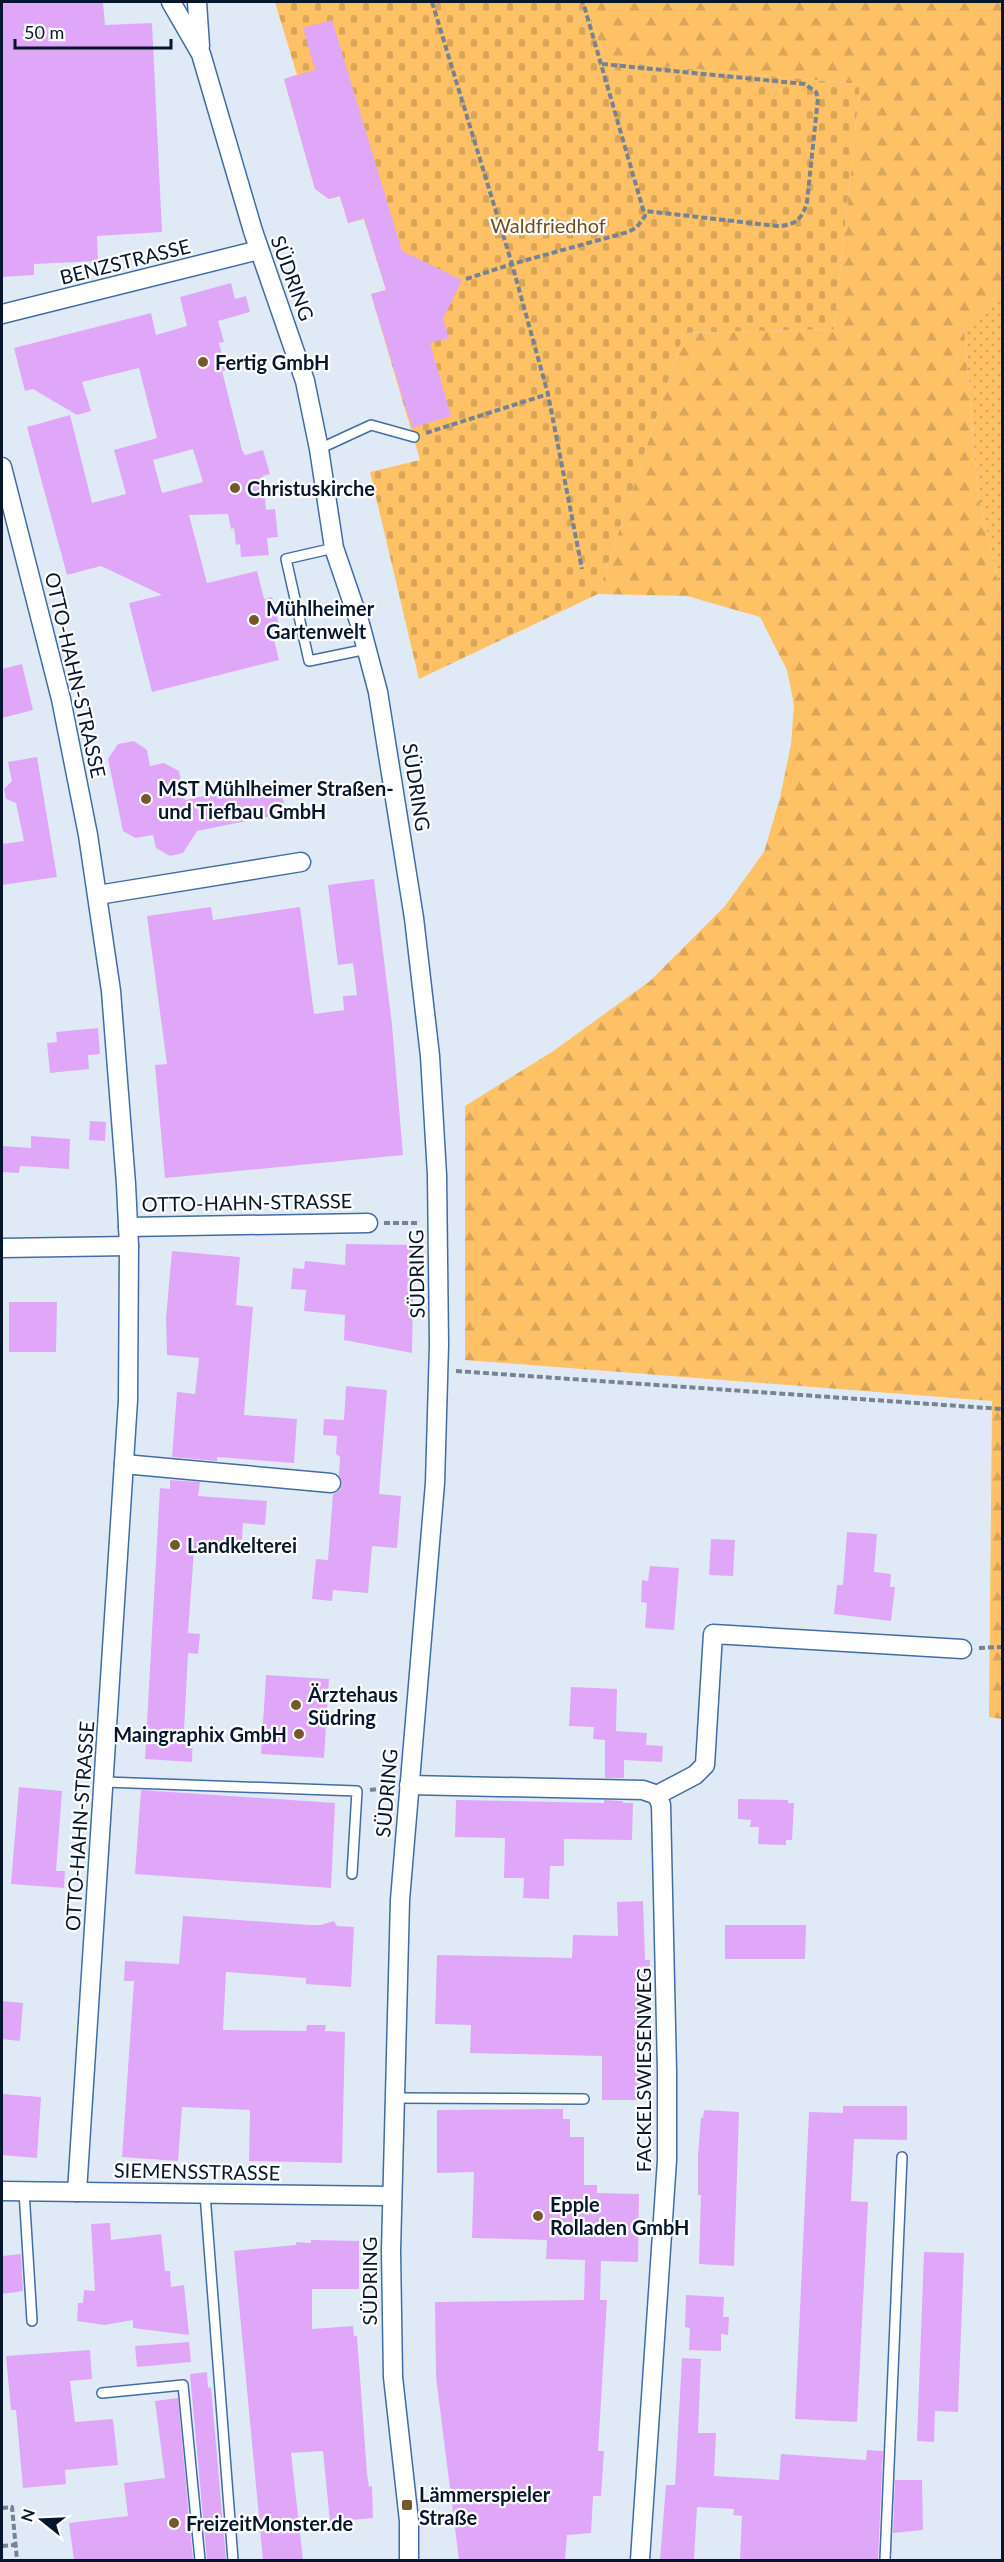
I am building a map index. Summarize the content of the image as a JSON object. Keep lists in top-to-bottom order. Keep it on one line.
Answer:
{"streets":{"street":["BENZSTRASSE","SÜDRING","OTTO-HAHN-STRASSE","FACKELSWIESENWEG","SIEMENSSTRASSE"]},"crossings":[["BENZSTRASSE","SÜDRING"],["SÜDRING","SIEMENSSTRASSE"],["OTTO-HAHN-STRASSE","SIEMENSSTRASSE"]],"parks":["Waldfriedhof"],"places":{"other":["Fertig GmbH","Christuskirche","Mühlheimer Gartenwelt","MST Mühlheimer Straßen- und Tiefbau GmbH","Landkelterei","Ärztehaus Südring","Maingraphix GmbH","Epple Rolladen GmbH","FreizeitMonster.de"],"transit":["Lämmerspieler Straße"]},"scale_bar":"50 m","north":"left"}
